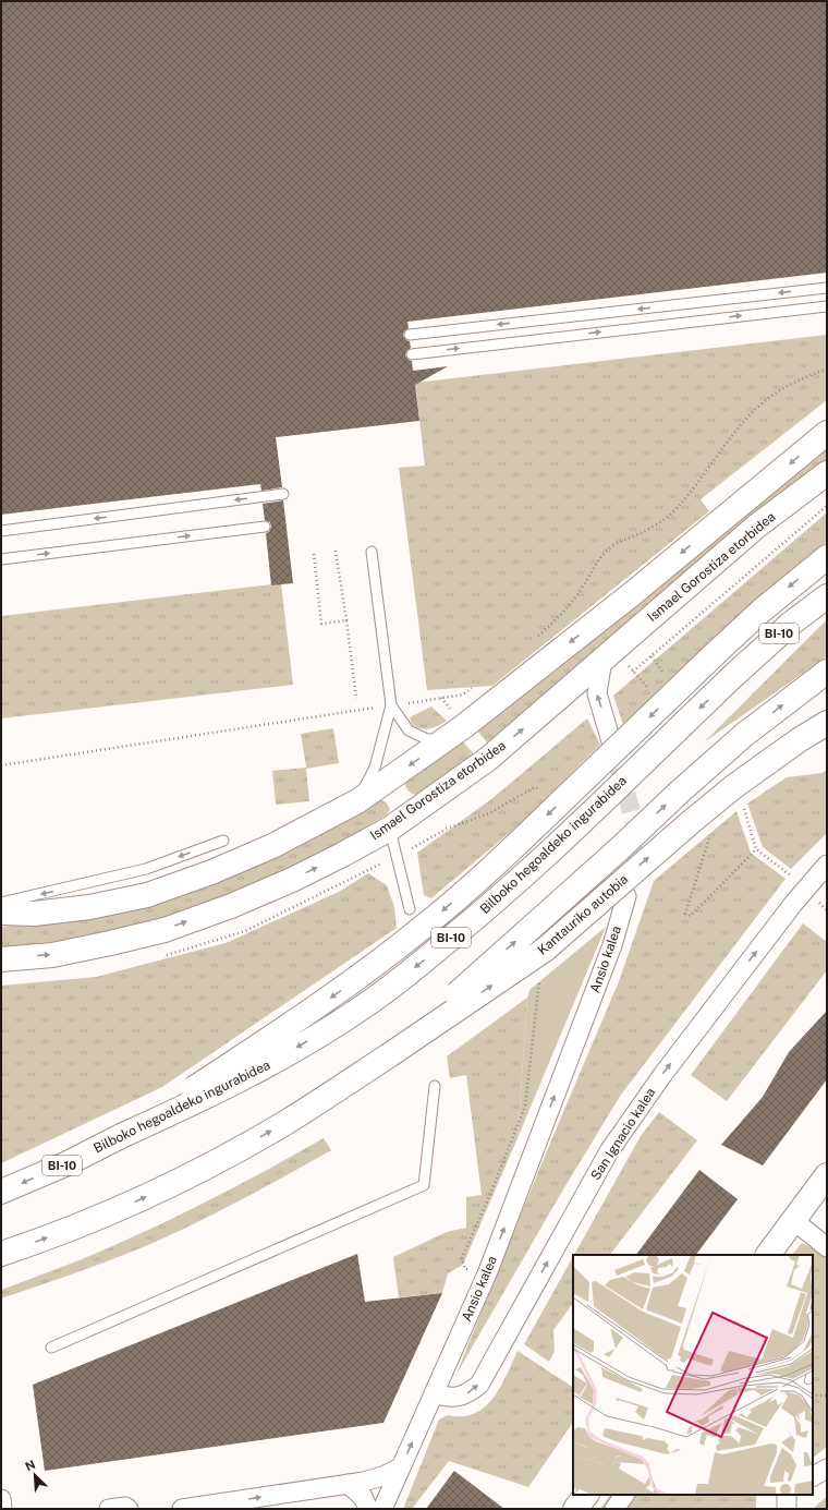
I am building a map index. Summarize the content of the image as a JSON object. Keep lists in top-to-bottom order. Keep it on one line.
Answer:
{"streets":{"main road":["Ismael Gorostiza etorbidea","BI-10","Bilboko hegoaldeko ingurabidea","Kantauriko autobia"],"street":["Ansio kalea","San Ignacio kalea"]},"crossings":[["Ansio kalea","San Ignacio kalea"]],"one_way":["Ansio kalea","San Ignacio kalea"],"north":"top left"}
